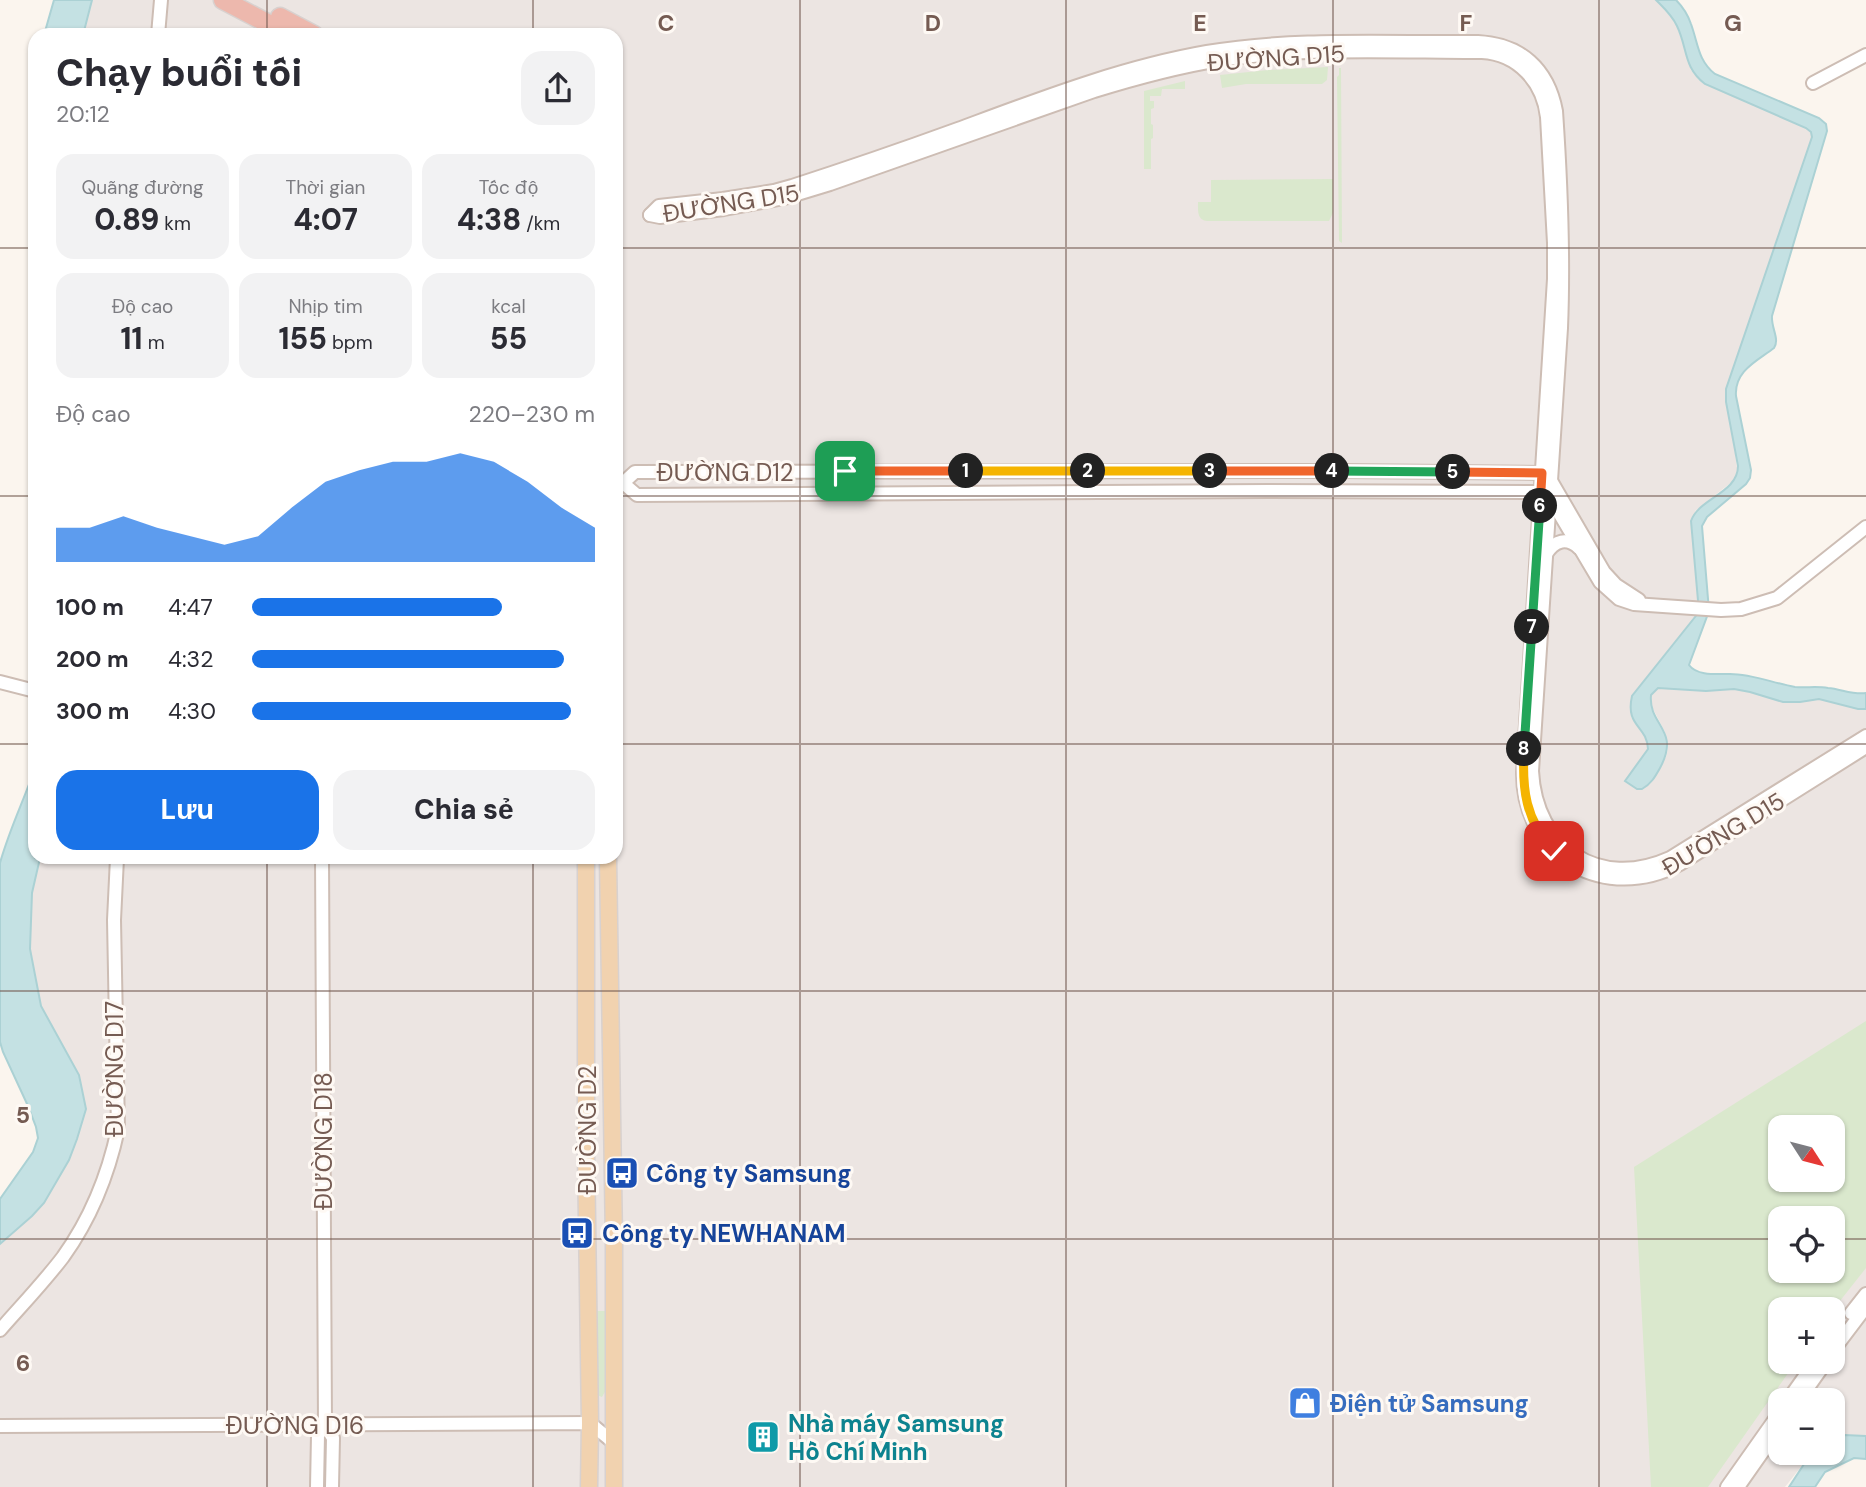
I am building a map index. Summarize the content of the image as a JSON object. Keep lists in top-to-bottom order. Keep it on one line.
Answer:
{"streets":{"main road":["ĐƯỜNG D2"],"street":["ĐƯỜNG D15","ĐƯỜNG D12","ĐƯỜNG D17","ĐƯỜNG D18","ĐƯỜNG D16"]},"crossings":[["ĐƯỜNG D15","ĐƯỜNG D12"],["ĐƯỜNG D2","ĐƯỜNG D16"],["ĐƯỜNG D18","ĐƯỜNG D16"]],"places":{"bus stop":["Công ty Samsung","Công ty NEWHANAM"],"shop":["Điện tử Samsung"],"building":["Nhà máy Samsung Hồ Chí Minh"]},"north":"bottom right","page":{"heading":["Chạy buổi tối","20:12"],"stats":[["Quãng đường","0.89 km"],["Thời gian","4:07"],["Tốc độ","4:38 /km"],["Độ cao","11 m"],["Nhịp tim","155 bpm"],["kcal","55"]],"chart":["Độ cao","220–230 m"],"pins":["1","2","3","4","5","6","7","8"],"list":[{"name":"100 m","note":"4:47"},{"name":"200 m","note":"4:32"},{"name":"300 m","note":"4:30"}],"buttons":["Lưu","Chia sẻ"],"map_buttons":["+","−"]},"grid":{"columns":["C","D","E","F","G"],"rows":["5","6"]}}
